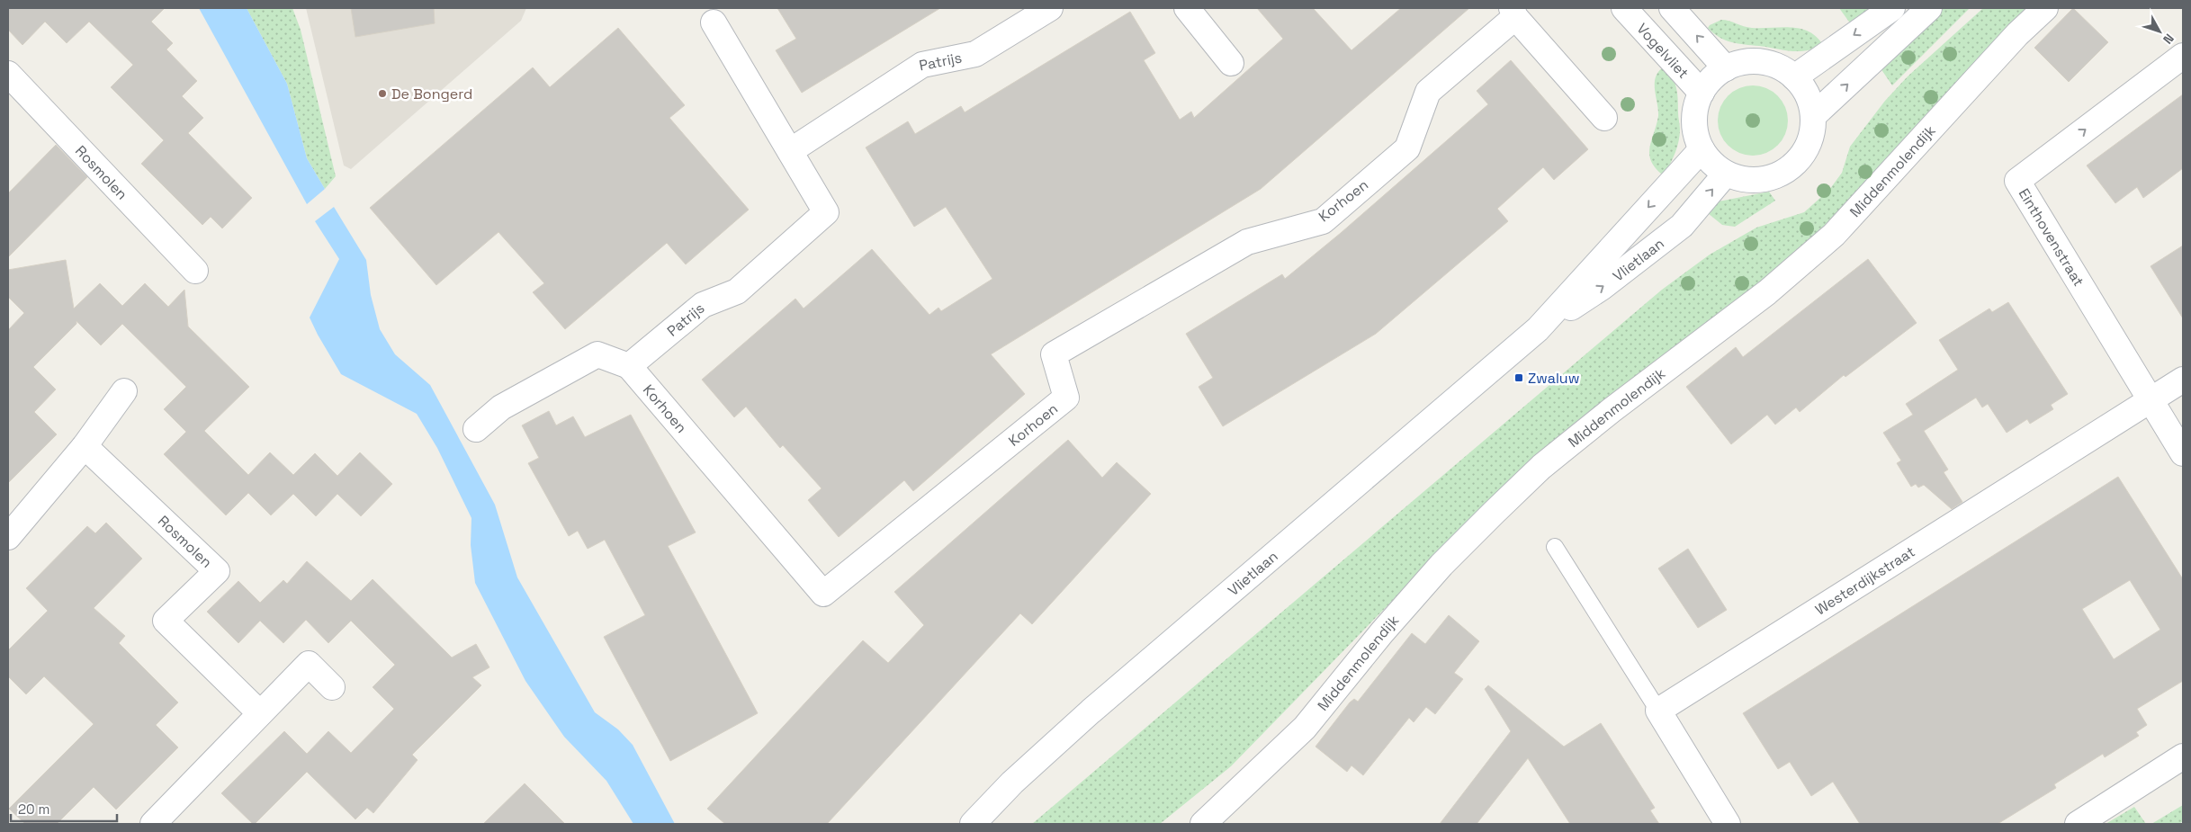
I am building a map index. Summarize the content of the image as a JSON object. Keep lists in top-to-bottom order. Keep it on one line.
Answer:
{"streets":{"street":["Vogelvliet","Patrijs","Middenmolendijk","Rosmolen","Korhoen","Einthovenstraat","Vlietlaan","Westerdijkstraat"]},"crossings":[["Vogelvliet","Vlietlaan"],["Patrijs","Korhoen"],["Einthovenstraat","Westerdijkstraat"]],"places":{"other":["De Bongerd"],"transit":["Zwaluw"]},"scale_bar":"20 m","north":"bottom right"}
